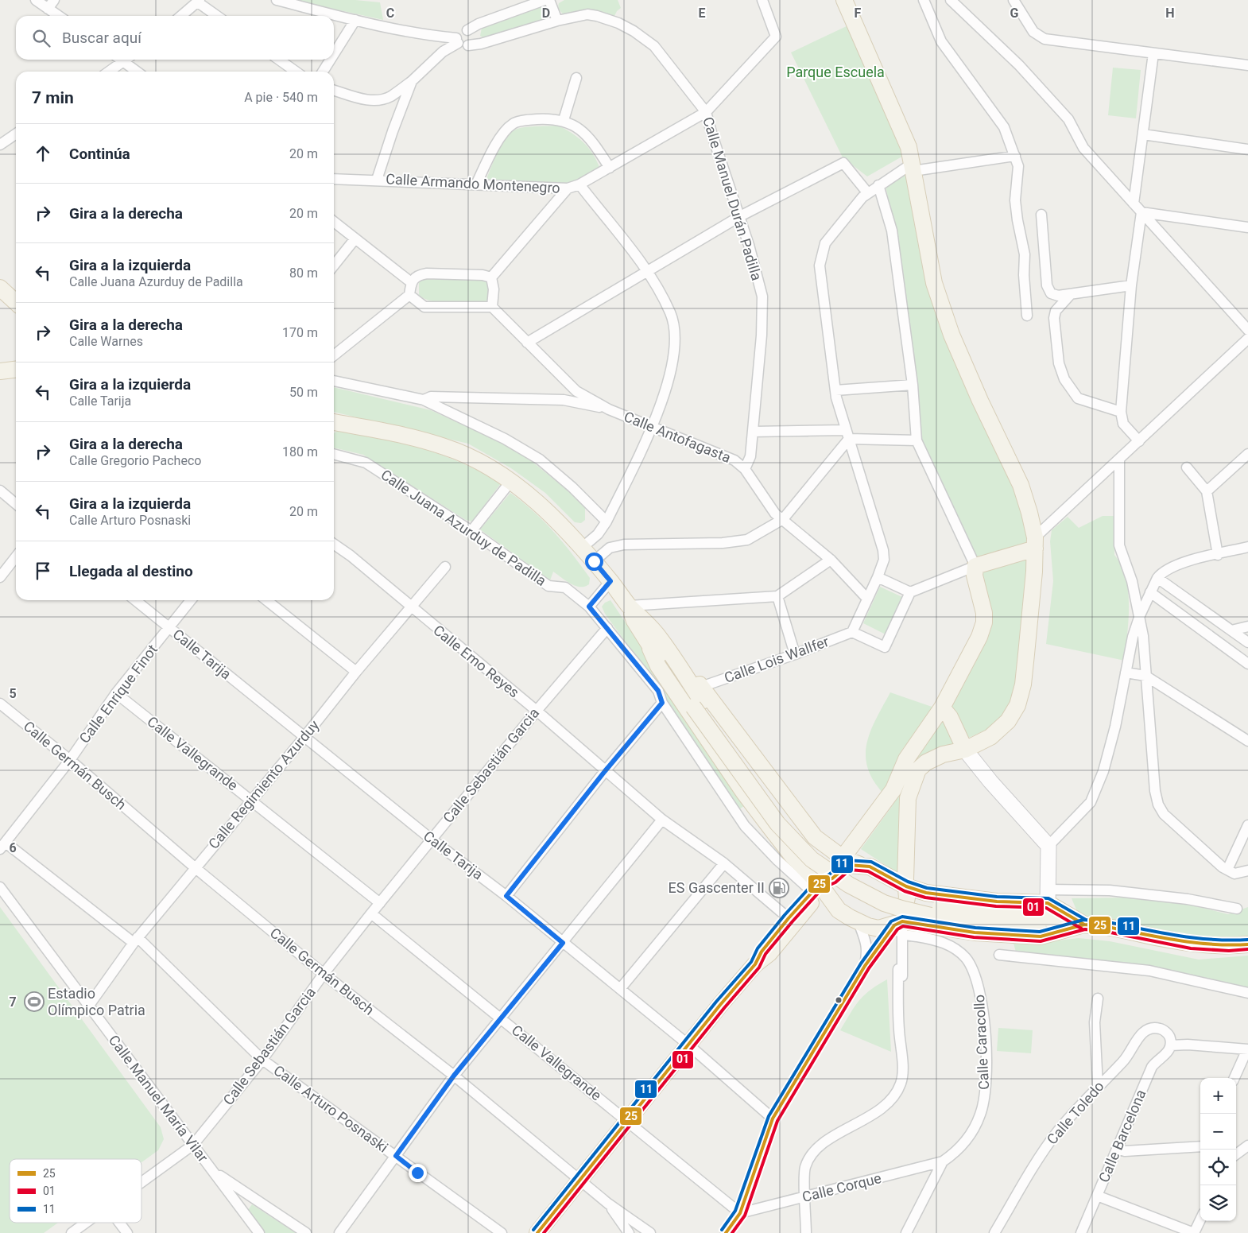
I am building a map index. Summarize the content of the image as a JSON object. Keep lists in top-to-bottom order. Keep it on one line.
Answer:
{"streets":{"street":["Calle Armando Montenegro","Calle Manuel Durán Padilla","Calle Antofagasta","Calle Juana Azurduy de Padilla","Calle Tarija","Calle Lois Wallfer","Calle Emo Reyes","Calle Enrique Finot","Calle Vallegrande","Calle Germán Busch","Calle Sebastián Garcia","Calle Regimiento Azurduy","Calle Caracollo","Calle Manuel María Vilar","Calle Arturo Posnaski","Calle Toledo","Calle Barcelona","Calle Corque"]},"crossings":[["Calle Armando Montenegro","Calle Antofagasta"],["Calle Manuel Durán Padilla","Calle Antofagasta"],["Calle Juana Azurduy de Padilla","Calle Sebastián Garcia"],["Calle Juana Azurduy de Padilla","Calle Caracollo"],["Calle Tarija","Calle Enrique Finot"],["Calle Tarija","Calle Sebastián Garcia"],["Calle Tarija","Calle Regimiento Azurduy"],["Calle Emo Reyes","Calle Sebastián Garcia"],["Calle Emo Reyes","Calle Regimiento Azurduy"],["Calle Enrique Finot","Calle Vallegrande"],["Calle Enrique Finot","Calle Germán Busch"],["Calle Enrique Finot","Calle Arturo Posnaski"],["Calle Vallegrande","Calle Sebastián Garcia"],["Calle Vallegrande","Calle Regimiento Azurduy"],["Calle Vallegrande","Calle Corque"],["Calle Germán Busch","Calle Sebastián Garcia"],["Calle Germán Busch","Calle Regimiento Azurduy"],["Calle Sebastián Garcia","Calle Manuel María Vilar"],["Calle Sebastián Garcia","Calle Arturo Posnaski"],["Calle Regimiento Azurduy","Calle Manuel María Vilar"],["Calle Regimiento Azurduy","Calle Arturo Posnaski"],["Calle Caracollo","Calle Corque"],["Calle Toledo","Calle Barcelona"]],"parks":["Parque Escuela"],"places":{"fuel station":["ES Gascenter II"],"sports":["Estadio Olímpico Patria"]},"lines":["transit line 11","transit line 25","transit line 01"],"legend":["25","01","11"],"page":{"search":"Buscar aquí","heading":["7 min","A pie · 540 m"],"list":[["Continúa","20 m"],["Gira a la derecha","20 m"],["Gira a la izquierda","Calle Juana Azurduy de Padilla","80 m"],["Gira a la derecha","Calle Warnes","170 m"],["Gira a la izquierda","Calle Tarija","50 m"],["Gira a la derecha","Calle Gregorio Pacheco","180 m"],["Gira a la izquierda","Calle Arturo Posnaski","20 m"],"Llegada al destino"],"map_buttons":["+","−"]},"grid":{"columns":["C","D","E","F","G","H"],"rows":["5","6","7"]}}
